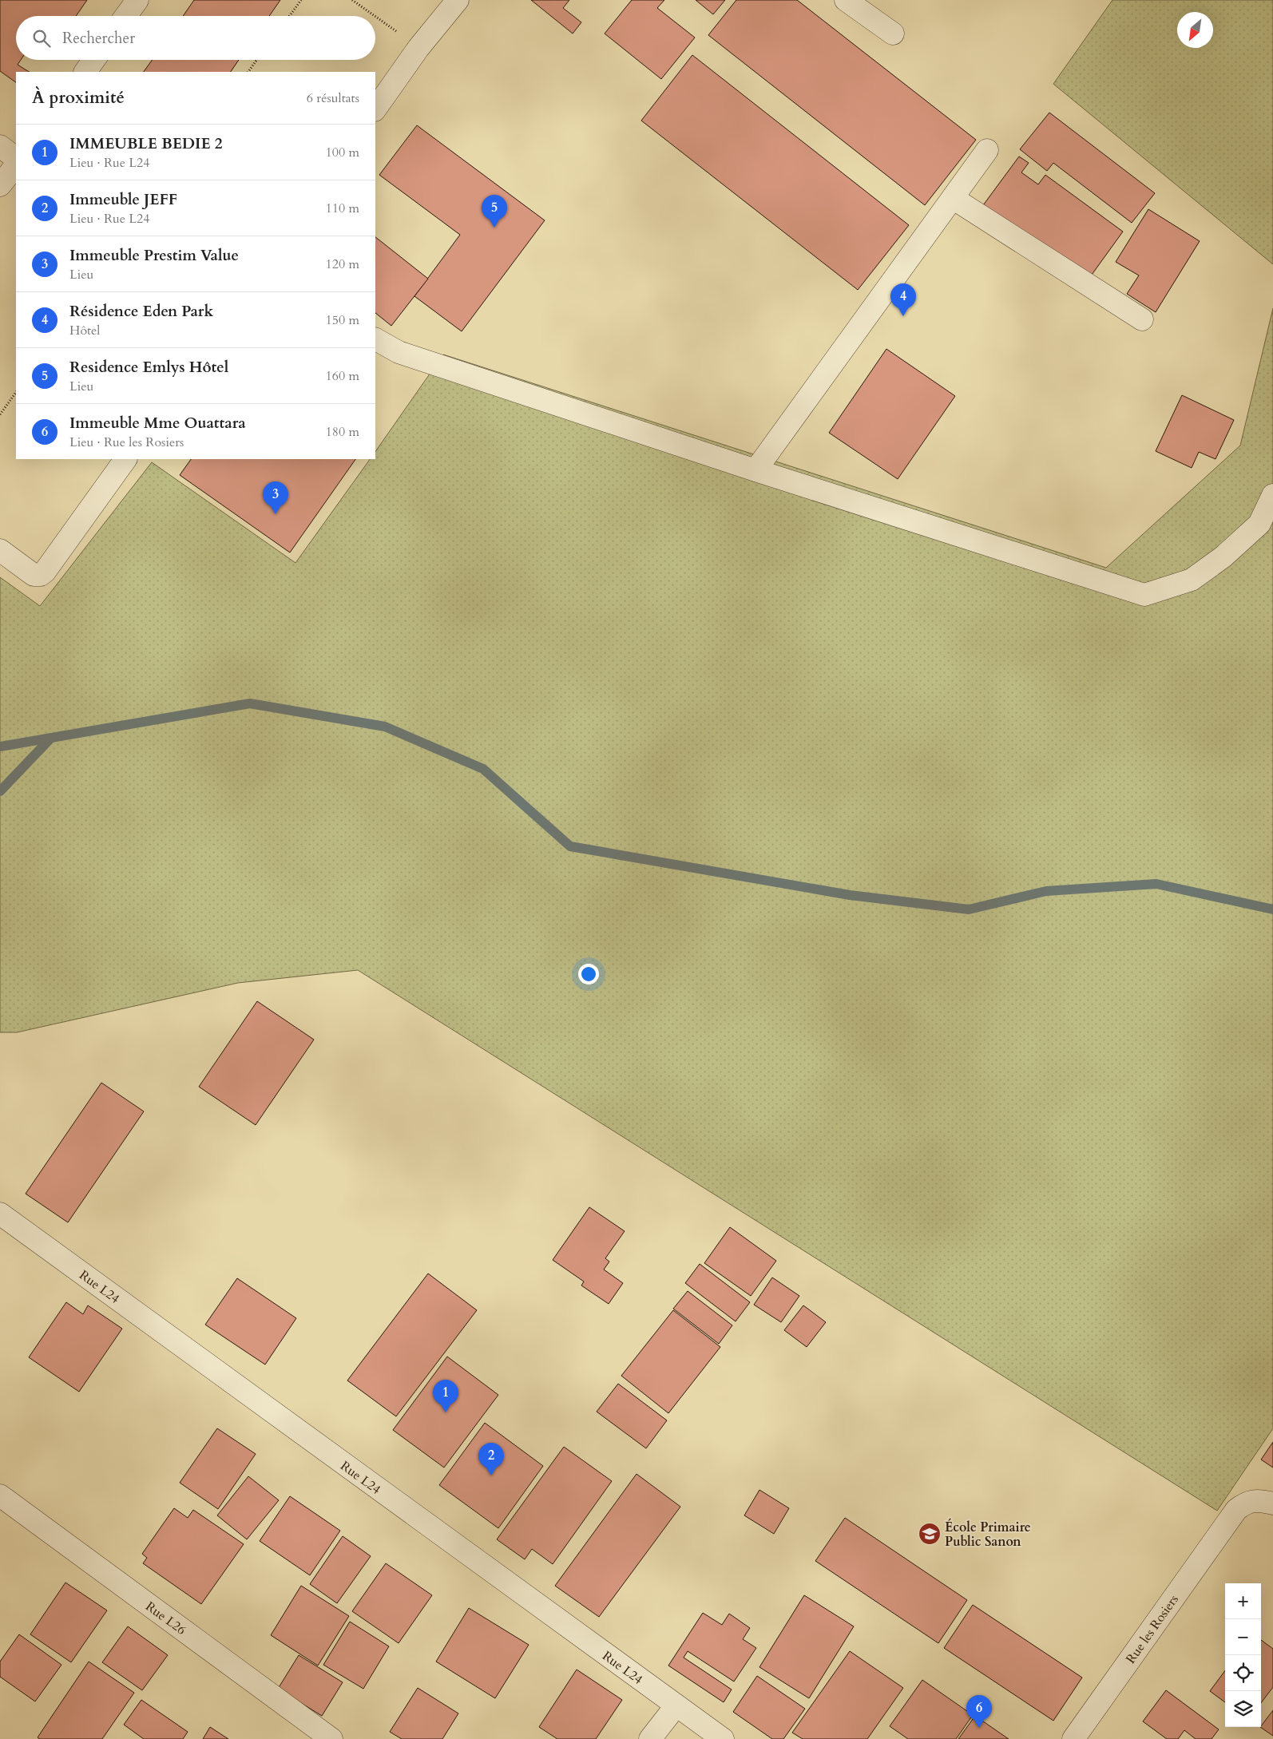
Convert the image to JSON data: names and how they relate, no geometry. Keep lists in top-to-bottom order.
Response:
{
  "streets": {
    "street": ["Rue L24", "Rue L26", "Rue les Rosiers"]
  },
  "places": {
    "school or university": ["École Primaire Public Sanon"]
  },
  "north": "bottom left",
  "page": {
    "search": "Rechercher",
    "heading": ["À proximité", "6 résultats"],
    "list": [
      {
        "mark": "1",
        "name": "IMMEUBLE BEDIE 2",
        "note": "Lieu · Rue L24",
        "value": "100 m"
      },
      {
        "mark": "2",
        "name": "Immeuble JEFF",
        "note": "Lieu · Rue L24",
        "value": "110 m"
      },
      {
        "mark": "3",
        "name": "Immeuble Prestim Value",
        "note": "Lieu",
        "value": "120 m"
      },
      {
        "mark": "4",
        "name": "Résidence Eden Park",
        "note": "Hôtel",
        "value": "150 m"
      },
      {
        "mark": "5",
        "name": "Residence Emlys Hôtel",
        "note": "Lieu",
        "value": "160 m"
      },
      {
        "mark": "6",
        "name": "Immeuble Mme Ouattara",
        "note": "Lieu · Rue les Rosiers",
        "value": "180 m"
      }
    ],
    "pins": [
      "5",
      "4",
      "3",
      "1",
      "2",
      "6"
    ],
    "map_buttons": ["+", "−"]
  }
}
